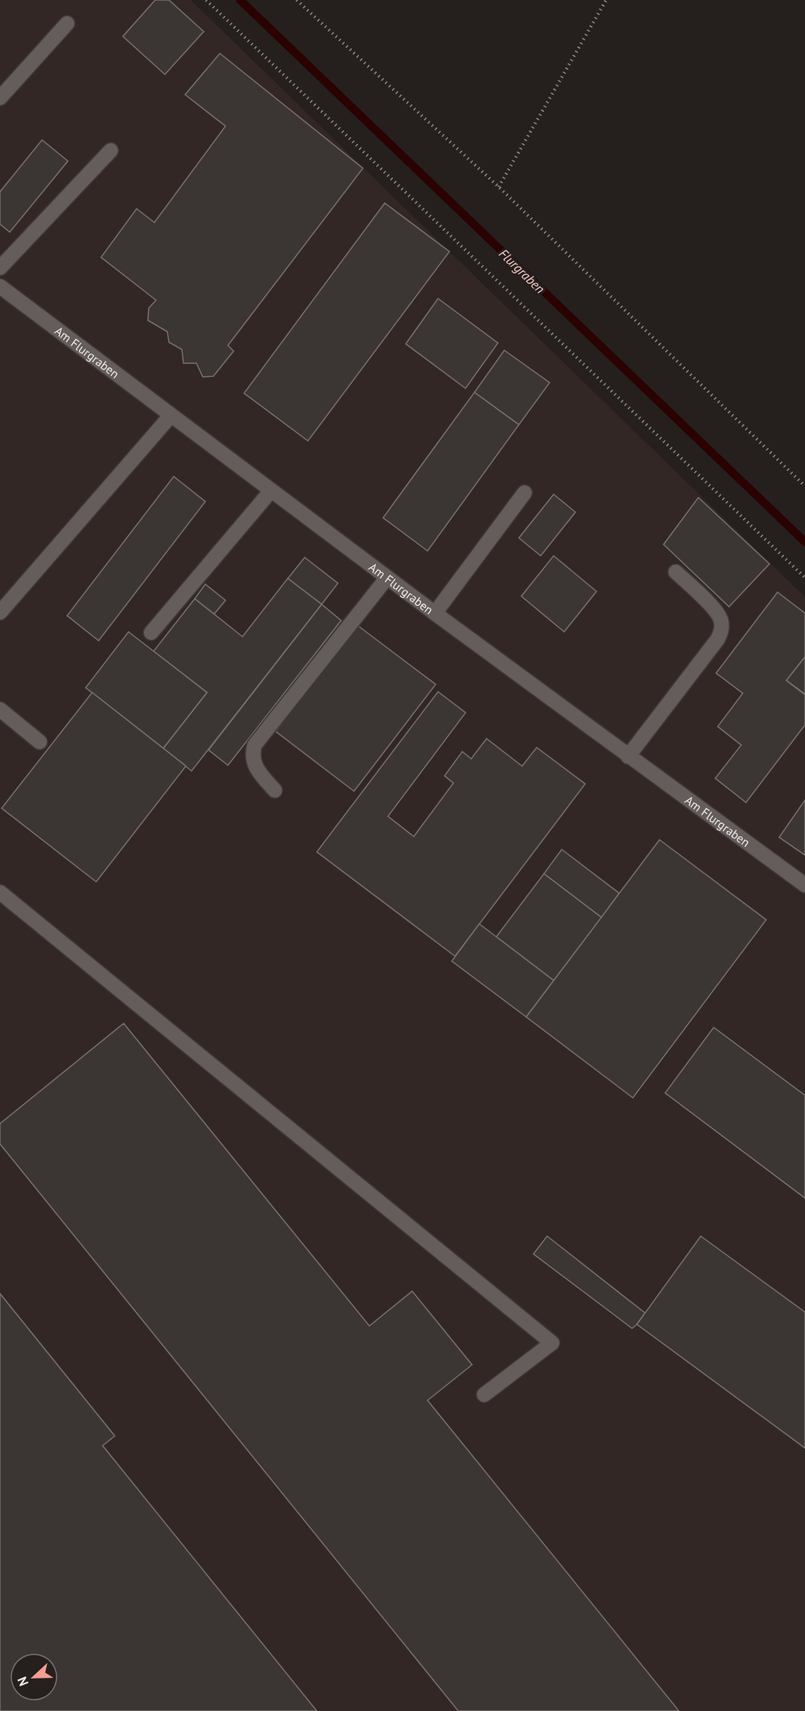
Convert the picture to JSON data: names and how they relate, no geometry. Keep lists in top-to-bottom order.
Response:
{
  "streets": {
    "street": ["Am Flurgraben"]
  },
  "water": ["Flurgraben"],
  "north": "left"
}
